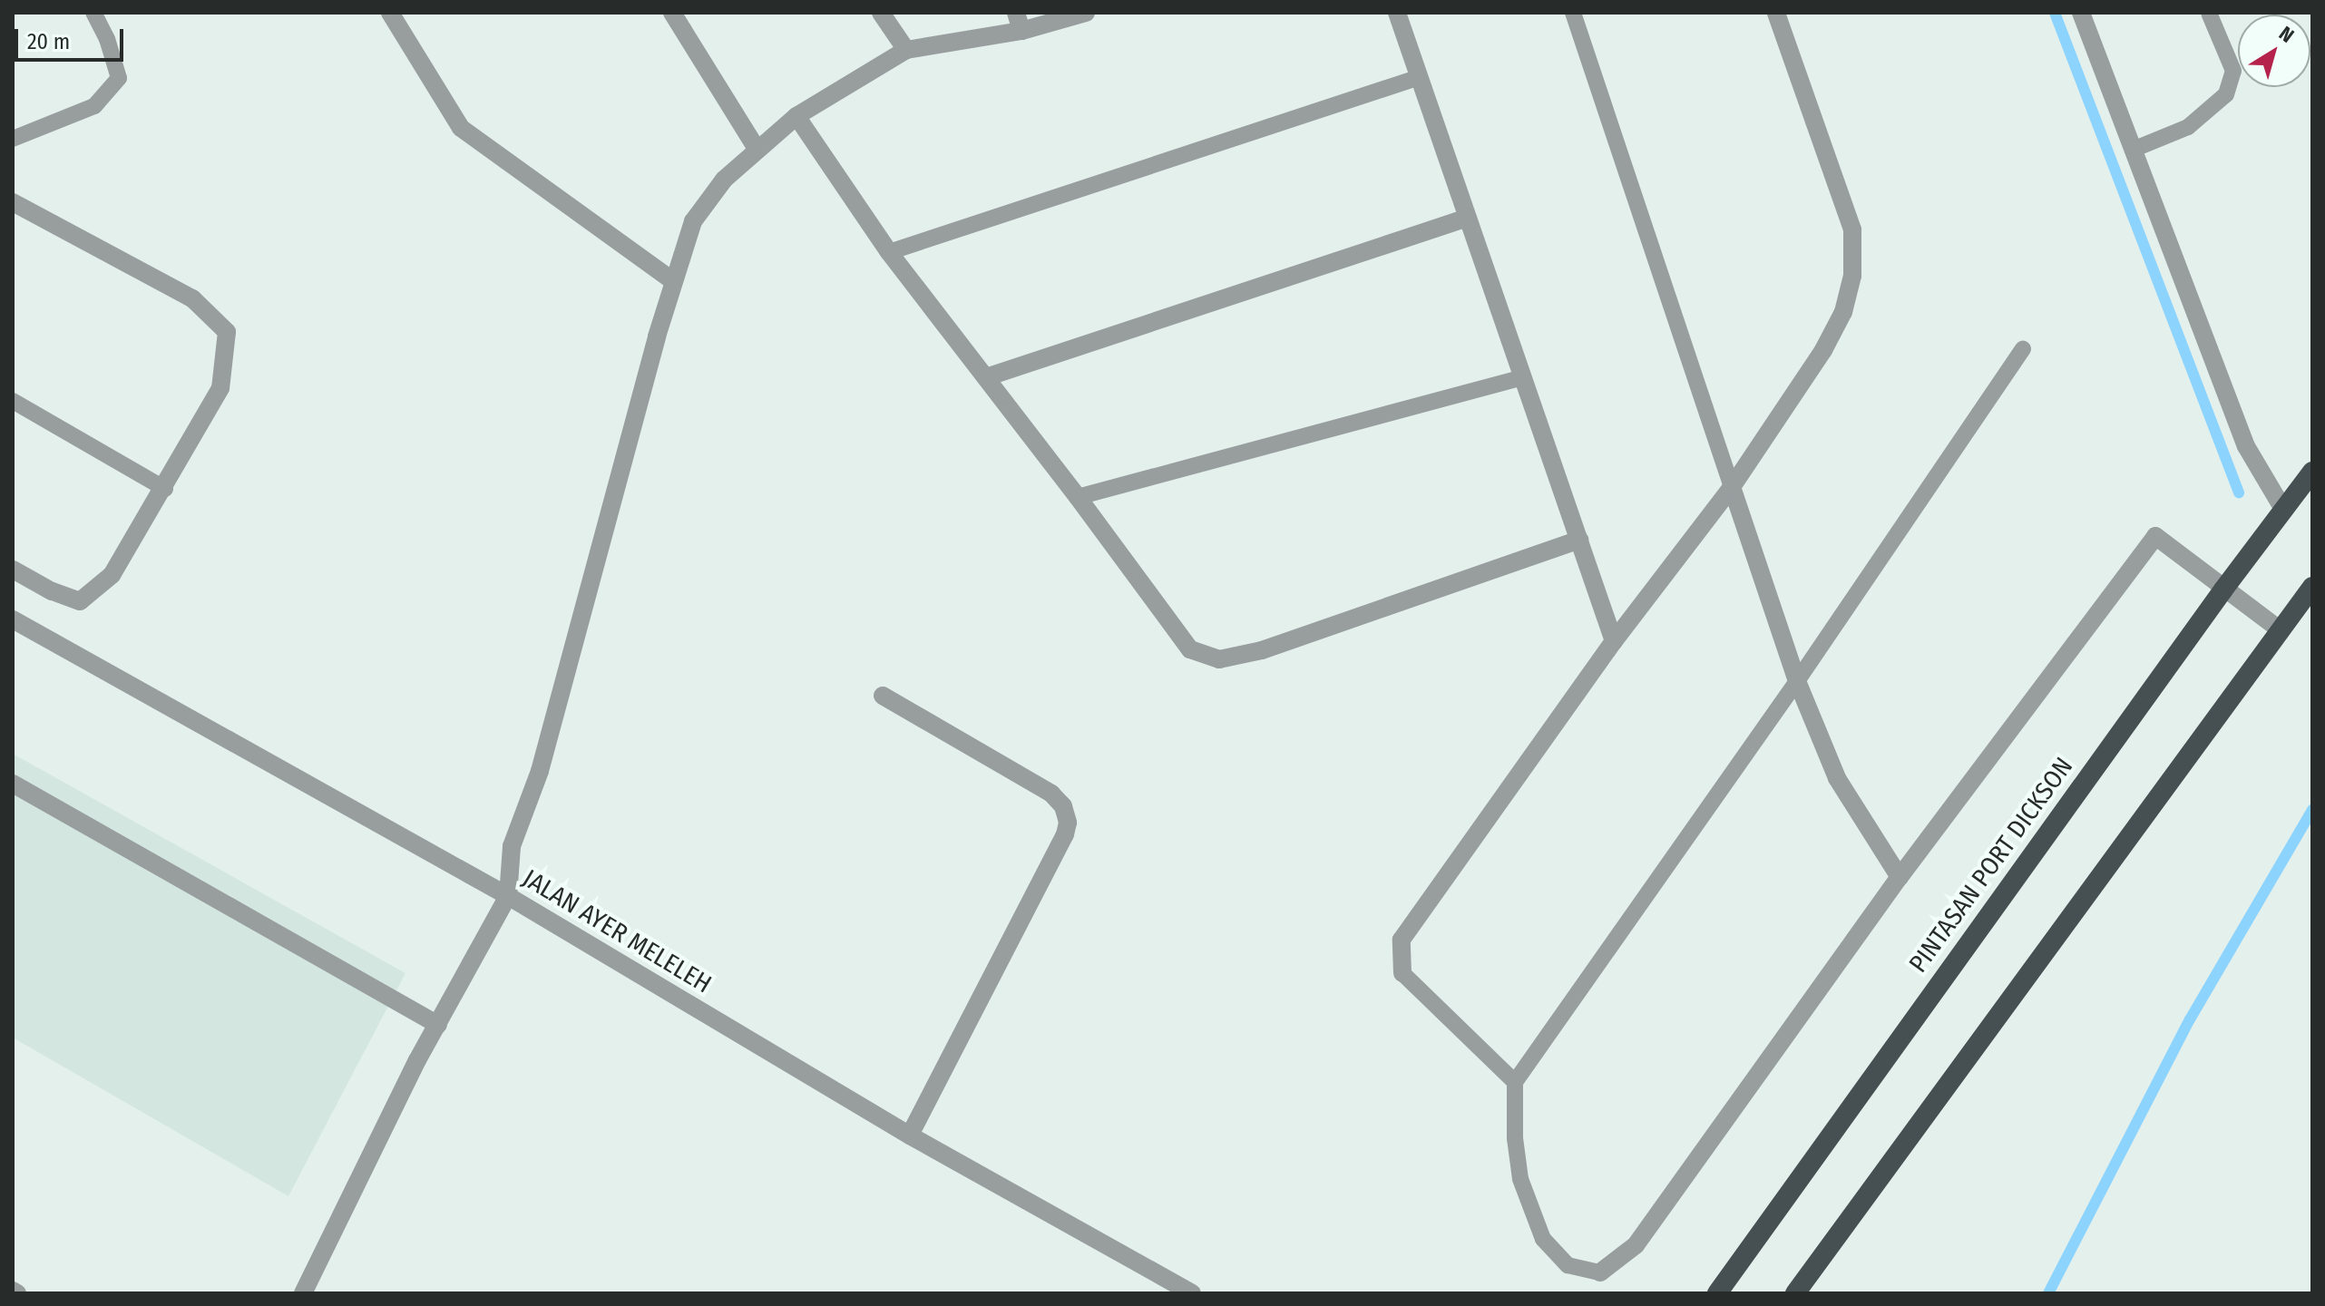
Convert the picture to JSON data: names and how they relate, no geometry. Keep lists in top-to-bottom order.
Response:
{
  "streets": {
    "highway": ["PINTASAN PORT DICKSON"],
    "street": ["JALAN AYER MELELEH"]
  },
  "scale_bar": "20 m",
  "north": "top right"
}
